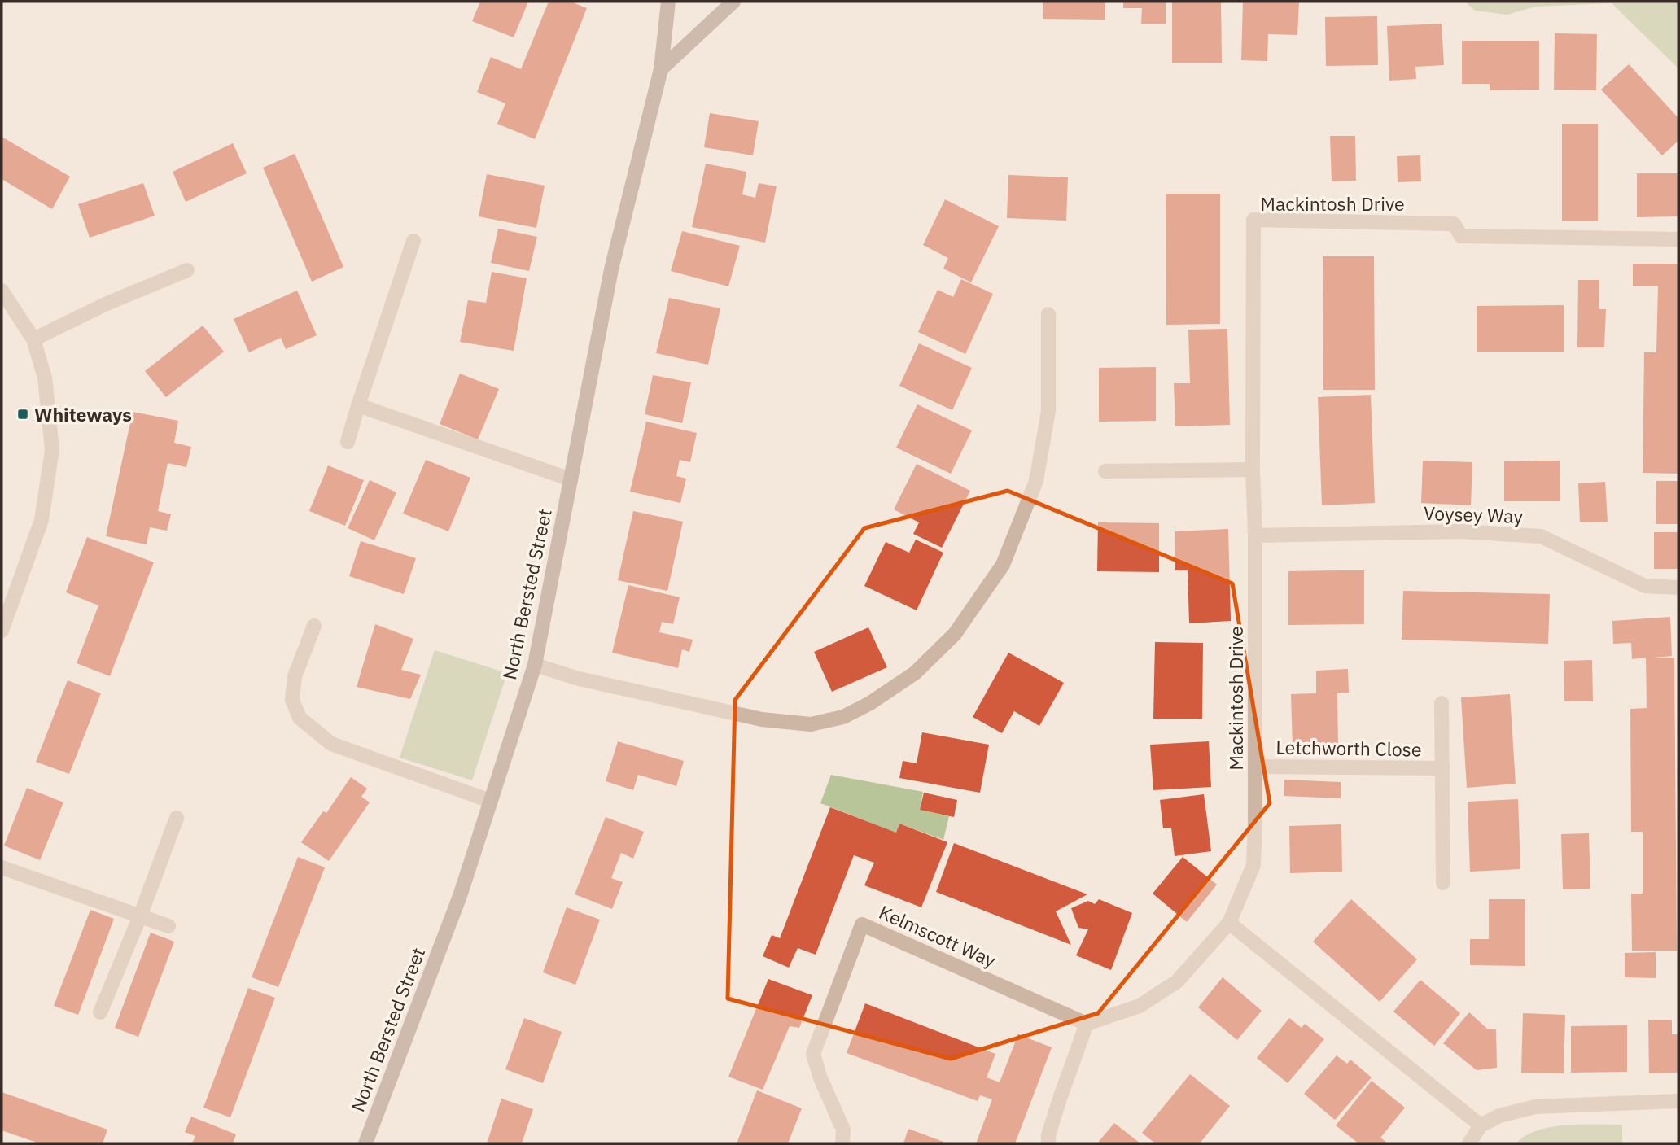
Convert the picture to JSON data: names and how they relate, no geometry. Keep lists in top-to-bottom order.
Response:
{
  "streets": {
    "street": [
      "Mackintosh Drive",
      "Voysey Way",
      "North Bersted Street",
      "Letchworth Close",
      "Kelmscott Way"
    ]
  },
  "crossings": [
    ["Mackintosh Drive", "Voysey Way"],
    ["Mackintosh Drive", "Letchworth Close"]
  ],
  "places": {
    "transit": ["Whiteways"]
  }
}
